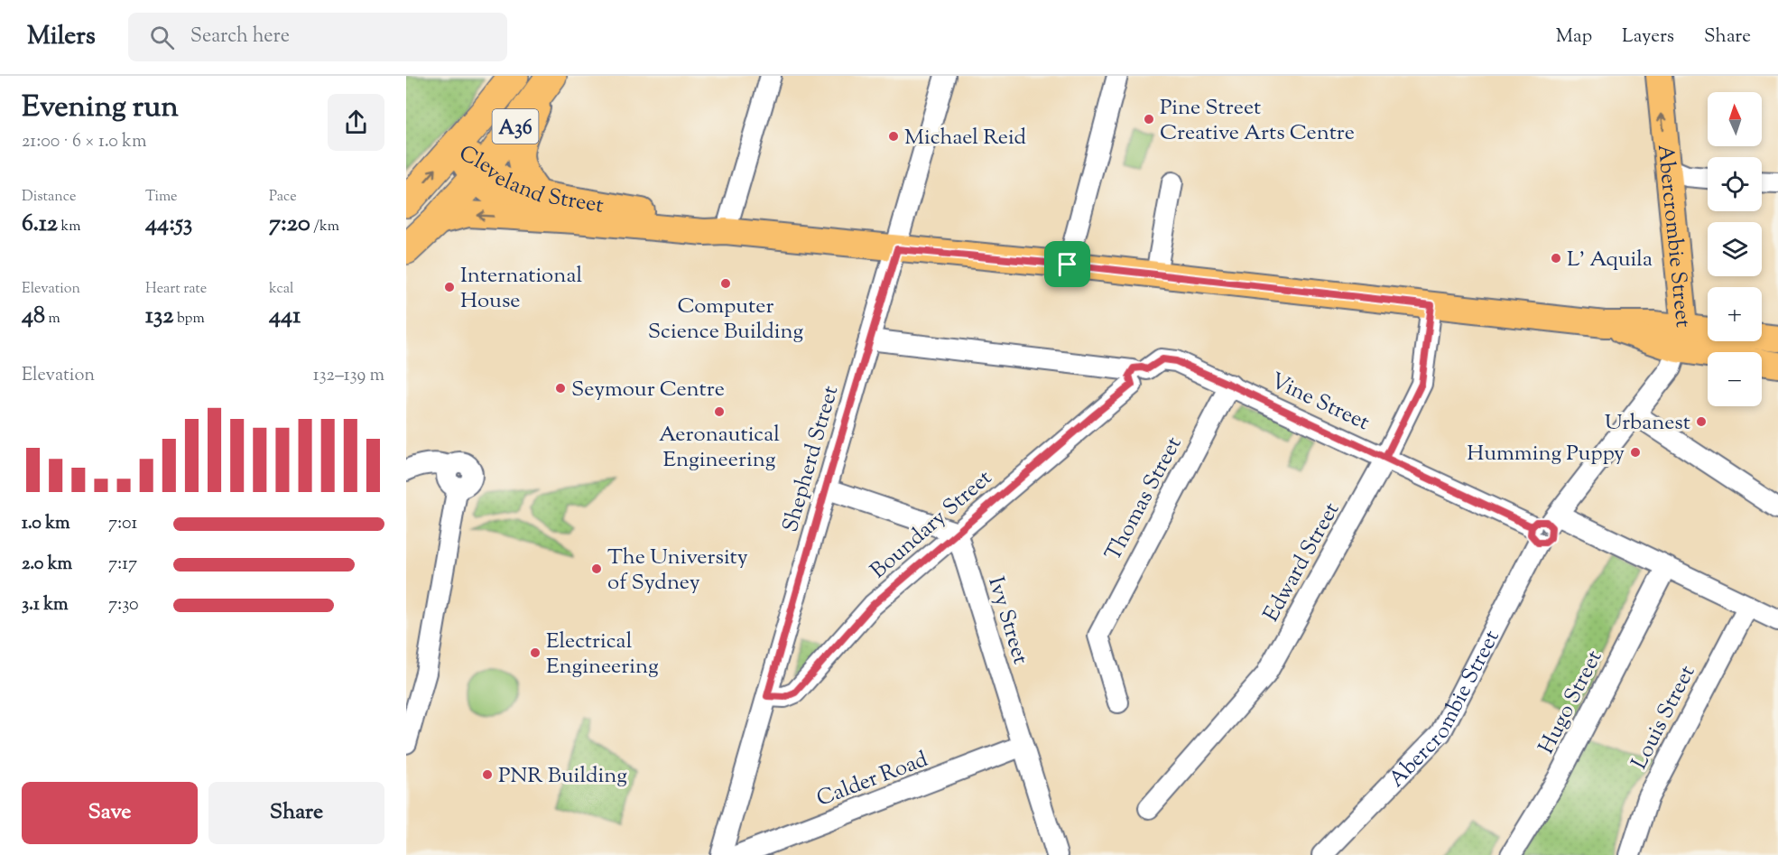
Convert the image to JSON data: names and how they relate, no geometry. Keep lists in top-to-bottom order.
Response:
{
  "streets": {
    "highway": ["A36"],
    "main road": ["Cleveland Street", "Abercrombie Street"],
    "street": [
      "Vine Street",
      "Shepherd Street",
      "Thomas Street",
      "Boundary Street",
      "Edward Street",
      "Ivy Street",
      "Hugo Street",
      "Louis Street",
      "Calder Road"
    ]
  },
  "crossings": [
    ["A36", "Cleveland Street"],
    ["Cleveland Street", "Abercrombie Street"],
    ["Cleveland Street", "Shepherd Street"],
    ["Cleveland Street", "Edward Street"],
    ["Abercrombie Street", "Vine Street"],
    ["Vine Street", "Shepherd Street"],
    ["Vine Street", "Thomas Street"],
    ["Vine Street", "Boundary Street"],
    ["Vine Street", "Edward Street"],
    ["Vine Street", "Hugo Street"],
    ["Vine Street", "Louis Street"],
    ["Shepherd Street", "Boundary Street"],
    ["Boundary Street", "Ivy Street"],
    ["Ivy Street", "Calder Road"]
  ],
  "places": [
    "Pine Street Creative Arts Centre",
    "Michael Reid",
    "L’ Aquila",
    "Computer Science Building",
    "International House",
    "Seymour Centre",
    "Aeronautical Engineering",
    "Urbanest",
    "Humming Puppy",
    "The University of Sydney",
    "Electrical Engineering",
    "PNR Building"
  ],
  "north": "top",
  "page": {
    "header": "Milers",
    "search": "Search here",
    "nav": ["Map", "Layers", "Share"],
    "heading": ["Evening run", "21:00 · 6 × 1.0 km"],
    "map_buttons": ["+", "−"],
    "stats": [
      ["Distance", "6.12 km"],
      ["Time", "44:53"],
      ["Pace", "7:20 /km"],
      ["Elevation", "48 m"],
      ["Heart rate", "132 bpm"],
      ["kcal", "441"]
    ],
    "chart": ["Elevation", "132–139 m"],
    "list": [
      {
        "name": "1.0 km",
        "note": "7:01"
      },
      {
        "name": "2.0 km",
        "note": "7:17"
      },
      {
        "name": "3.1 km",
        "note": "7:30"
      }
    ],
    "buttons": ["Save", "Share"]
  }
}
